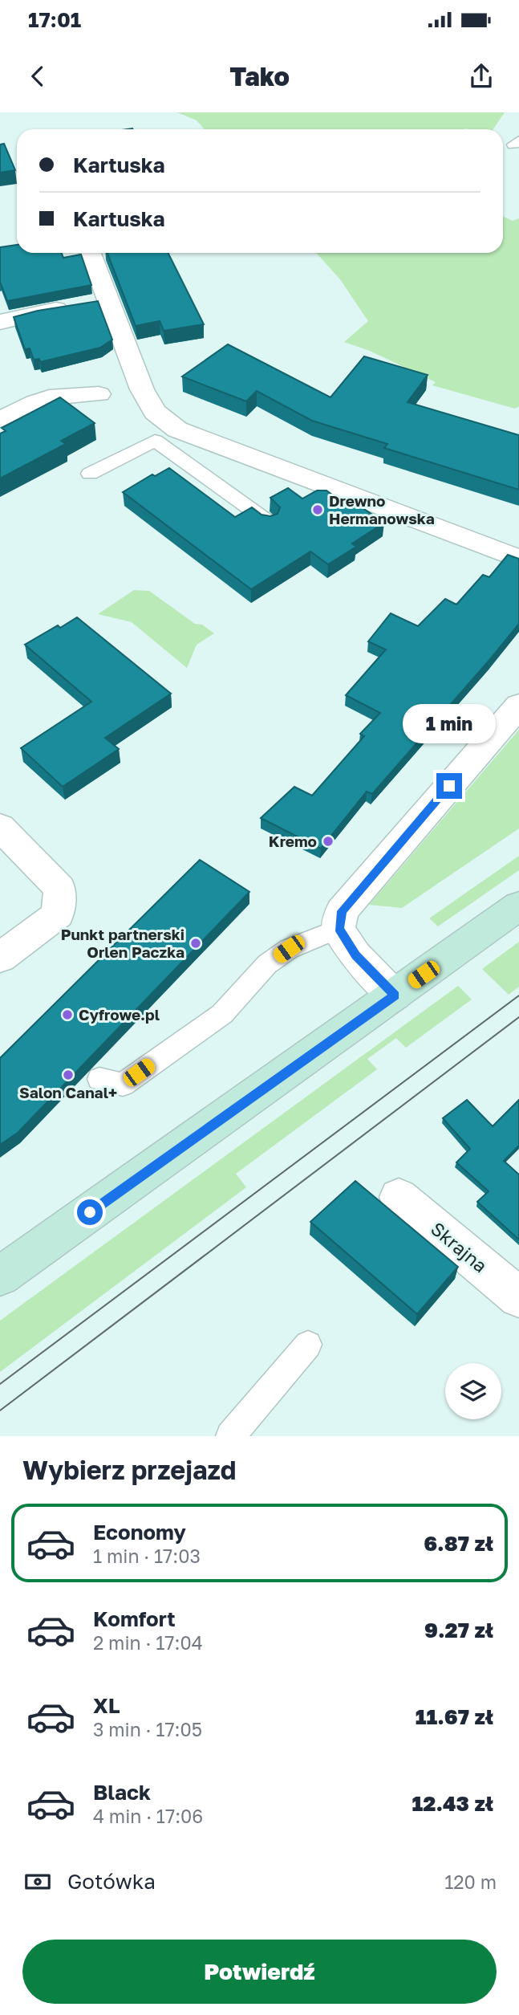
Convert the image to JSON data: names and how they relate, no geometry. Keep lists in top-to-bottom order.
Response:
{
  "streets": {
    "street": ["Skrajna"]
  },
  "places": [
    "Drewno Hermanowska",
    "Kremo",
    "Punkt partnerski Orlen Paczka",
    "Cyfrowe.pl",
    "Salon Canal+"
  ],
  "page": {
    "status": "17:01",
    "header": "Tako",
    "banner": ["Kartuska", "Kartuska"],
    "bubble": "1 min",
    "heading": "Wybierz przejazd",
    "list": [
      {
        "name": "Economy",
        "note": "1 min · 17:03",
        "value": "6.87 zł"
      },
      {
        "name": "Komfort",
        "note": "2 min · 17:04",
        "value": "9.27 zł"
      },
      {
        "name": "XL",
        "note": "3 min · 17:05",
        "value": "11.67 zł"
      },
      {
        "name": "Black",
        "note": "4 min · 17:06",
        "value": "12.43 zł"
      }
    ],
    "pay": ["Gotówka", "120 m"],
    "buttons": "Potwierdź"
  }
}
